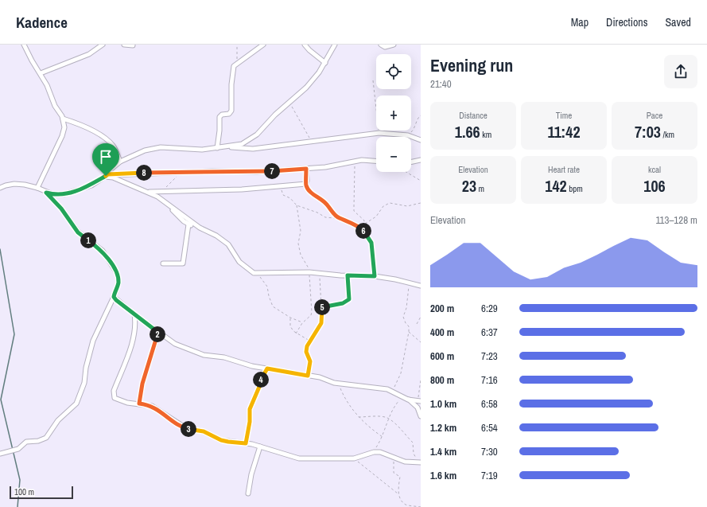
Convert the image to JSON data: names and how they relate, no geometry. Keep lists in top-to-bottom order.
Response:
{
  "scale_bar": "100 m",
  "page": {
    "header": "Kadence",
    "nav": ["Map", "Directions", "Saved"],
    "heading": ["Evening run", "21:40"],
    "map_buttons": ["+", "−"],
    "stats": [
      ["Distance", "1.66 km"],
      ["Time", "11:42"],
      ["Pace", "7:03 /km"],
      ["Elevation", "23 m"],
      ["Heart rate", "142 bpm"],
      ["kcal", "106"]
    ],
    "pins": [
      "7",
      "8",
      "6",
      "1",
      "5",
      "2",
      "4",
      "3"
    ],
    "chart": ["Elevation", "113–128 m"],
    "list": [
      {
        "name": "200 m",
        "note": "6:29"
      },
      {
        "name": "400 m",
        "note": "6:37"
      },
      {
        "name": "600 m",
        "note": "7:23"
      },
      {
        "name": "800 m",
        "note": "7:16"
      },
      {
        "name": "1.0 km",
        "note": "6:58"
      },
      {
        "name": "1.2 km",
        "note": "6:54"
      },
      {
        "name": "1.4 km",
        "note": "7:30"
      },
      {
        "name": "1.6 km",
        "note": "7:19"
      }
    ],
    "scale": "100 m"
  }
}
